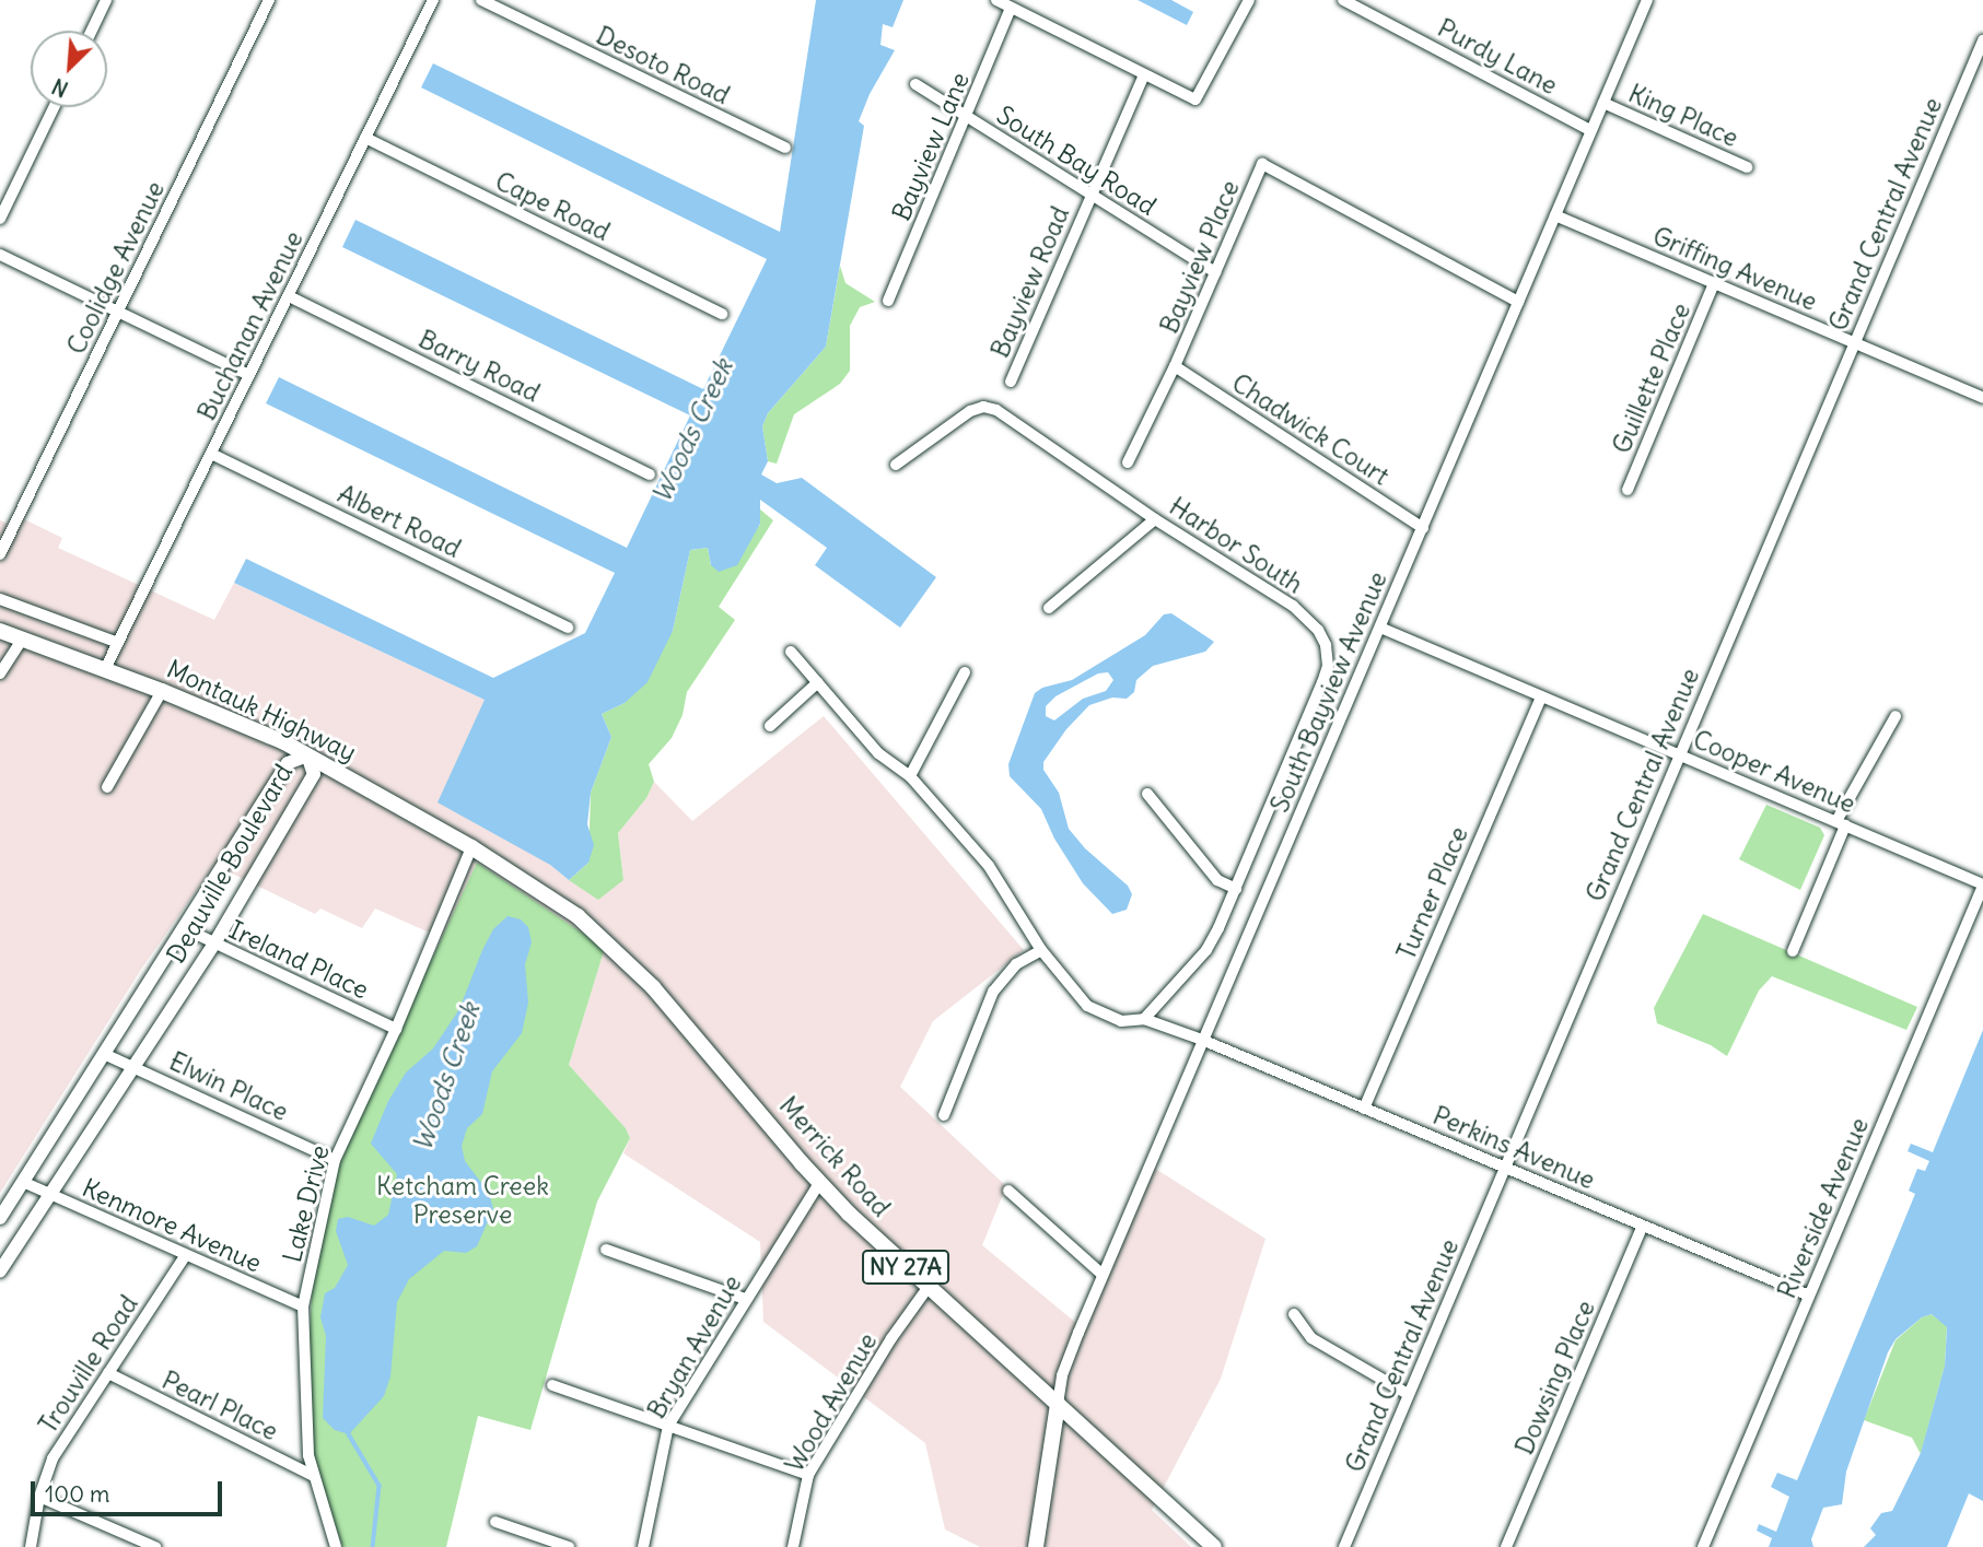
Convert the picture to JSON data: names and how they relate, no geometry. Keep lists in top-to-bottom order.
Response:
{
  "streets": {
    "main road": ["Montauk Highway", "Merrick Road", "NY 27A"],
    "street": [
      "Purdy Lane",
      "Desoto Road",
      "King Place",
      "Bayview Lane",
      "South Bay Road",
      "Cape Road",
      "Grand Central Avenue",
      "Bayview Place",
      "Coolidge Avenue",
      "Griffing Avenue",
      "Bayview Road",
      "Buchanan Avenue",
      "Barry Road",
      "Guillette Place",
      "Chadwick Court",
      "Albert Road",
      "Harbor South",
      "South Bayview Avenue",
      "Cooper Avenue",
      "Deauville Boulevard",
      "Turner Place",
      "Ireland Place",
      "Elwin Place",
      "Perkins Avenue",
      "Lake Drive",
      "Riverside Avenue",
      "Kenmore Avenue",
      "Bryan Avenue",
      "Trouville Road",
      "Dowsing Place",
      "Wood Avenue",
      "Pearl Place"
    ]
  },
  "crossings": [
    ["Purdy Lane", "South Bayview Avenue"],
    ["King Place", "South Bayview Avenue"],
    ["Bayview Lane", "South Bay Road"],
    ["South Bay Road", "Bayview Place"],
    ["South Bay Road", "Bayview Road"],
    ["Cape Road", "Buchanan Avenue"],
    ["Grand Central Avenue", "Griffing Avenue"],
    ["Grand Central Avenue", "Cooper Avenue"],
    ["Grand Central Avenue", "Perkins Avenue"],
    ["Bayview Place", "Chadwick Court"],
    ["Bayview Place", "South Bayview Avenue"],
    ["Griffing Avenue", "Guillette Place"],
    ["Griffing Avenue", "South Bayview Avenue"],
    ["Buchanan Avenue", "Barry Road"],
    ["Buchanan Avenue", "Albert Road"],
    ["Buchanan Avenue", "Montauk Highway"],
    ["Chadwick Court", "South Bayview Avenue"],
    ["Harbor South", "Perkins Avenue"],
    ["South Bayview Avenue", "Cooper Avenue"],
    ["South Bayview Avenue", "Perkins Avenue"],
    ["South Bayview Avenue", "Merrick Road"],
    ["Montauk Highway", "Deauville Boulevard"],
    ["Montauk Highway", "Merrick Road"],
    ["Montauk Highway", "Lake Drive"],
    ["Cooper Avenue", "Turner Place"],
    ["Cooper Avenue", "Riverside Avenue"],
    ["Deauville Boulevard", "Ireland Place"],
    ["Deauville Boulevard", "Elwin Place"],
    ["Deauville Boulevard", "Kenmore Avenue"],
    ["Turner Place", "Perkins Avenue"],
    ["Ireland Place", "Lake Drive"],
    ["Elwin Place", "Lake Drive"],
    ["Perkins Avenue", "Riverside Avenue"],
    ["Perkins Avenue", "Dowsing Place"],
    ["Merrick Road", "Bryan Avenue"],
    ["Merrick Road", "Wood Avenue"],
    ["Lake Drive", "Kenmore Avenue"],
    ["Lake Drive", "Pearl Place"],
    ["Kenmore Avenue", "Trouville Road"],
    ["Trouville Road", "Pearl Place"]
  ],
  "water": ["Woods Creek"],
  "parks": ["Ketcham Creek Preserve"],
  "scale_bar": "100 m",
  "north": "bottom left"
}
